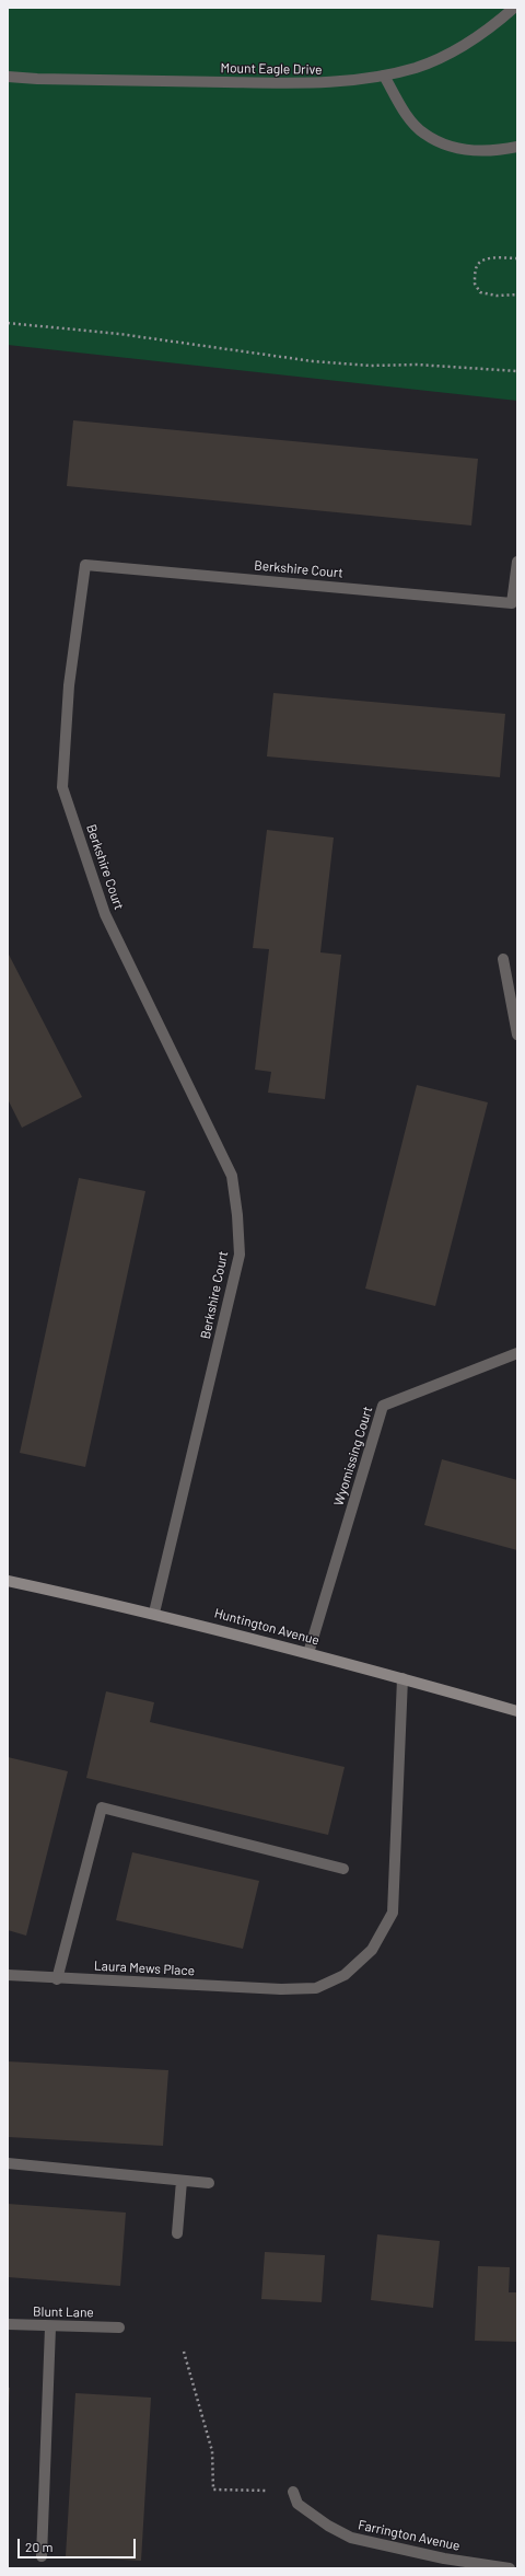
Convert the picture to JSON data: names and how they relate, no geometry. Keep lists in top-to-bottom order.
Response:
{
  "streets": {
    "main road": ["Huntington Avenue"],
    "street": [
      "Mount Eagle Drive",
      "Berkshire Court",
      "Wyomissing Court",
      "Laura Mews Place",
      "Blunt Lane",
      "Farrington Avenue"
    ]
  },
  "crossings": [
    ["Berkshire Court", "Huntington Avenue"],
    ["Wyomissing Court", "Huntington Avenue"],
    ["Huntington Avenue", "Laura Mews Place"]
  ],
  "scale_bar": "20 m"
}
